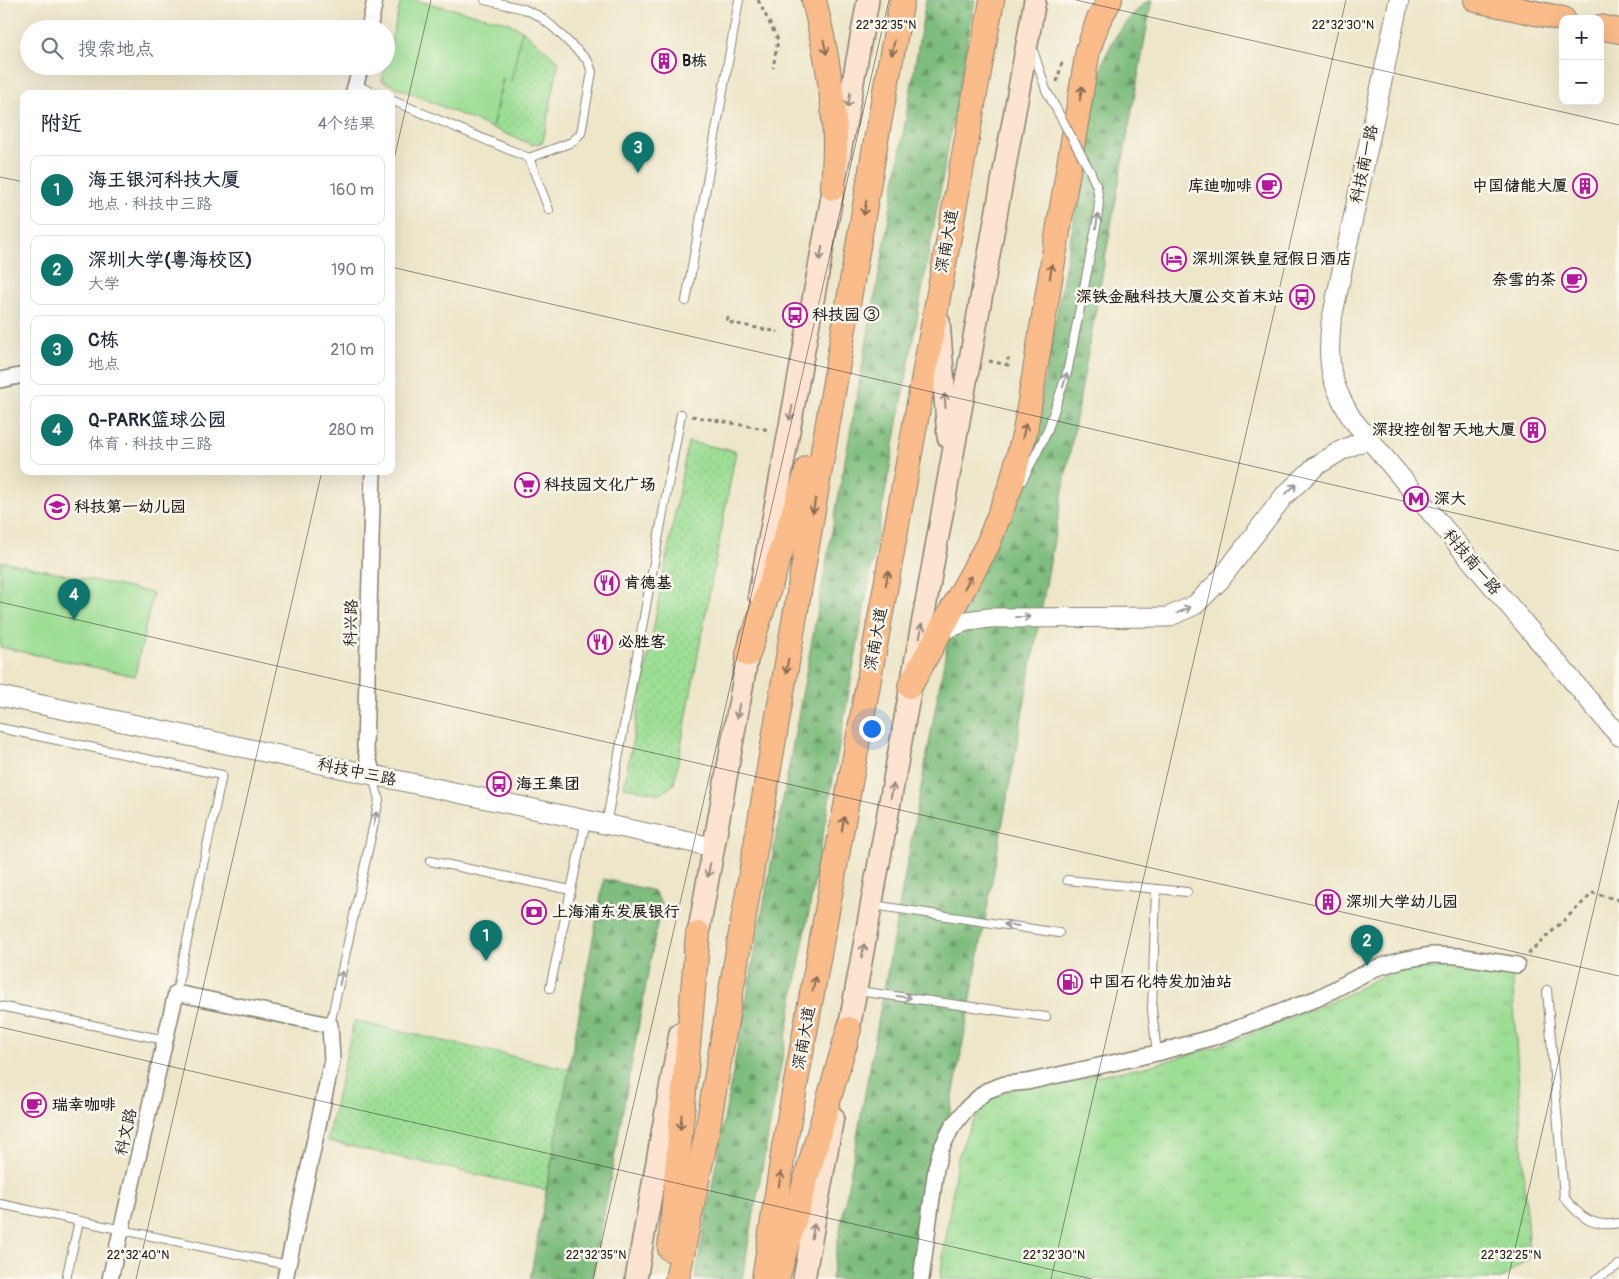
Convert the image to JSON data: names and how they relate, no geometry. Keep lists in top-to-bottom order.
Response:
{
  "streets": {
    "main road": ["深南大道"],
    "street": [
      "科技南一路",
      "科兴路",
      "科技中三路",
      "科文路"
    ]
  },
  "crossings": [
    ["科兴路", "科技中三路"]
  ],
  "places": {
    "building": [
      "B栋",
      "中国储能大厦",
      "深投控创智天地大厦",
      "深圳大学幼儿园"
    ],
    "cafe": ["库迪咖啡", "奈雪的茶", "瑞幸咖啡"],
    "hotel": ["深圳深铁皇冠假日酒店"],
    "bus stop": ["深铁金融科技大厦公交首末站", "科技园 ③", "海王集团"],
    "supermarket": ["科技园文化广场"],
    "metro station": ["深大"],
    "school or university": ["科技第一幼儿园"],
    "restaurant": ["肯德基", "必胜客"],
    "bank": ["上海浦东发展银行"],
    "fuel station": ["中国石化特发加油站"]
  },
  "page": {
    "map_buttons": ["+", "−"],
    "search": "搜索地点",
    "heading": ["附近", "4个结果"],
    "pins": [
      "3",
      "4",
      "1",
      "2"
    ],
    "list": [
      {
        "mark": "1",
        "name": "海王银河科技大厦",
        "note": "地点 · 科技中三路",
        "value": "160 m"
      },
      {
        "mark": "2",
        "name": "深圳大学(粤海校区)",
        "note": "大学",
        "value": "190 m"
      },
      {
        "mark": "3",
        "name": "C栋",
        "note": "地点",
        "value": "210 m"
      },
      {
        "mark": "4",
        "name": "Q-PARK篮球公园",
        "note": "体育 · 科技中三路",
        "value": "280 m"
      }
    ]
  },
  "coordinates": [
    "22°32'35\"N",
    "22°32'30\"N",
    "22°32'40\"N",
    "22°32'25\"N"
  ]
}
